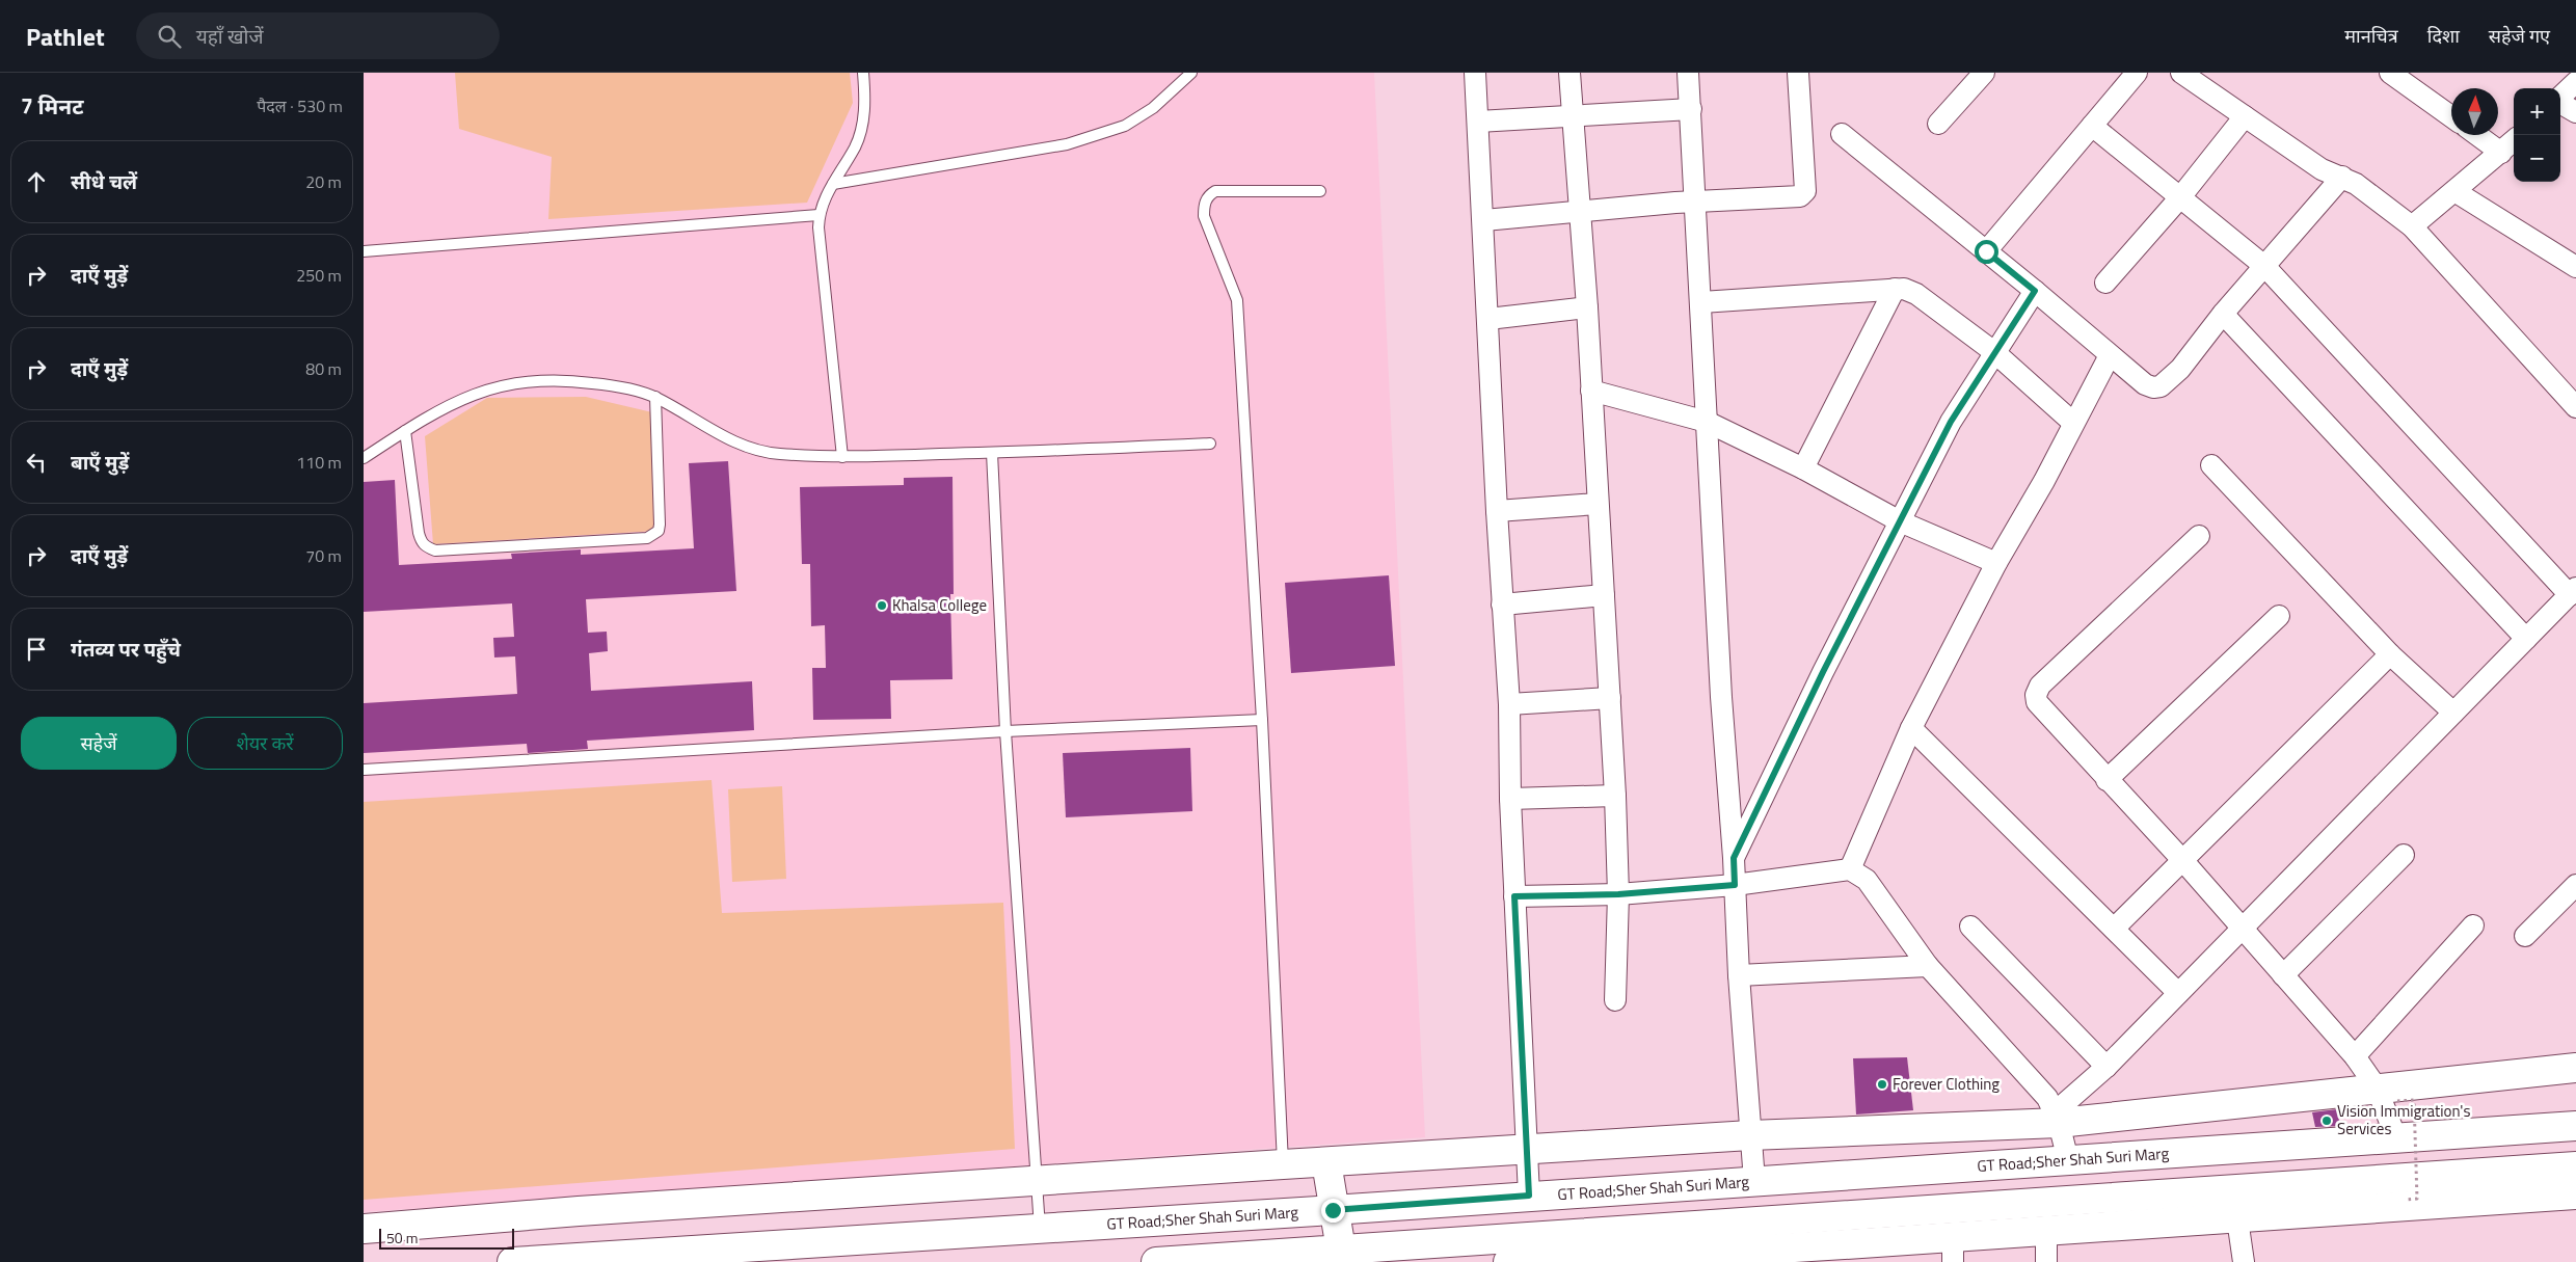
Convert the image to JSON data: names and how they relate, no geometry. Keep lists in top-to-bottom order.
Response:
{
  "streets": {
    "main road": ["GT Road;Sher Shah Suri Marg"]
  },
  "places": ["Khalsa College", "Forever Clothing", "Vision Immigration's Services"],
  "scale_bar": "50 m",
  "north": "top",
  "page": {
    "header": "Pathlet",
    "search": "यहाँ खोजें",
    "nav": ["मानचित्र", "दिशा", "सहेजे गए"],
    "heading": ["7 मिनट", "पैदल · 530 m"],
    "map_buttons": ["+", "−"],
    "list": [
      ["सीधे चलें", "20 m"],
      ["दाएँ मुड़ें", "250 m"],
      ["दाएँ मुड़ें", "80 m"],
      ["बाएँ मुड़ें", "110 m"],
      ["दाएँ मुड़ें", "70 m"],
      "गंतव्य पर पहुँचे"
    ],
    "buttons": ["सहेजें", "शेयर करें"],
    "scale": "50 m"
  }
}
